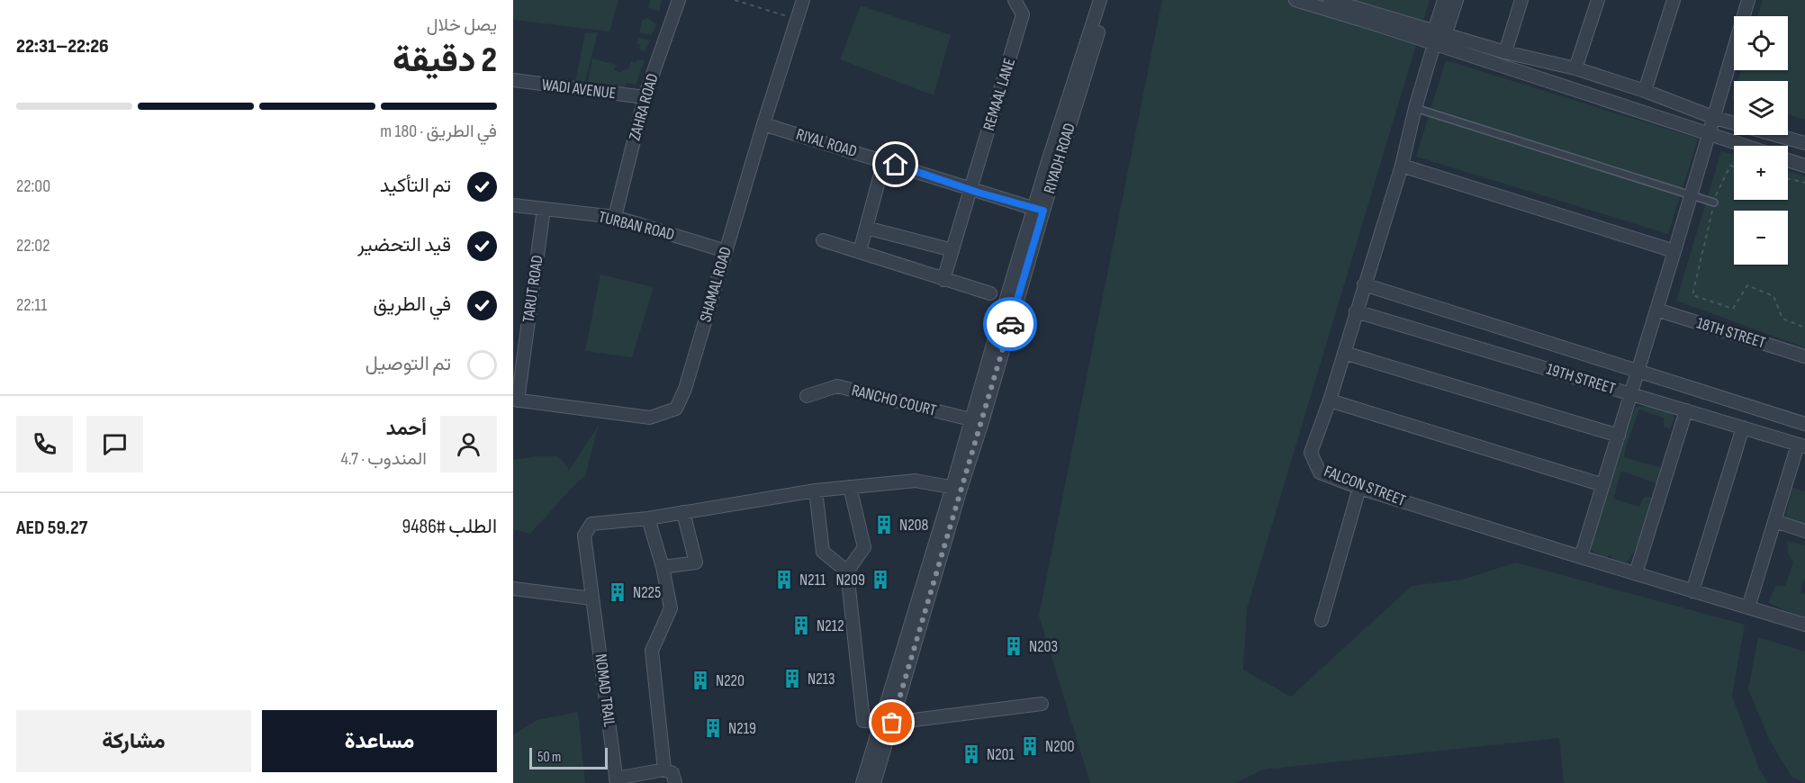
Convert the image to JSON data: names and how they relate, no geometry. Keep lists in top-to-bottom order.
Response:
{
  "streets": {
    "street": [
      "WADI AVENUE",
      "REMAAL LANE",
      "ZAHRA ROAD",
      "RIYAL ROAD",
      "RIYADH ROAD",
      "TURBAN ROAD",
      "SHAMAL ROAD",
      "TARUT ROAD",
      "18TH STREET",
      "19TH STREET",
      "RANCHO COURT",
      "FALCON STREET",
      "NOMAD TRAIL"
    ]
  },
  "crossings": [
    ["WADI AVENUE", "ZAHRA ROAD"],
    ["REMAAL LANE", "RIYAL ROAD"],
    ["ZAHRA ROAD", "TURBAN ROAD"],
    ["RIYAL ROAD", "RIYADH ROAD"],
    ["RIYAL ROAD", "SHAMAL ROAD"],
    ["RIYADH ROAD", "RANCHO COURT"],
    ["TURBAN ROAD", "SHAMAL ROAD"],
    ["TURBAN ROAD", "TARUT ROAD"],
    ["SHAMAL ROAD", "TARUT ROAD"],
    ["19TH STREET", "FALCON STREET"]
  ],
  "places": {
    "building": [
      "N208",
      "N211",
      "N209",
      "N225",
      "N212",
      "N203",
      "N213",
      "N220",
      "N219",
      "N200",
      "N201"
    ]
  },
  "scale_bar": "50 m",
  "page": {
    "heading": ["2 دقيقة", "يصل خلال", "22:26–22:31"],
    "panel": [
      "أحمد",
      "المندوب · 4.7",
      "الطلب #9486",
      "AED 59.27"
    ],
    "map_buttons": ["+", "−"],
    "bar": "في الطريق · 180 m",
    "list": [
      ["تم التأكيد", "22:00"],
      ["قيد التحضير", "22:02"],
      ["في الطريق", "22:11"],
      "تم التوصيل"
    ],
    "buttons": ["مساعدة", "مشاركة"],
    "scale": "50 m"
  }
}
